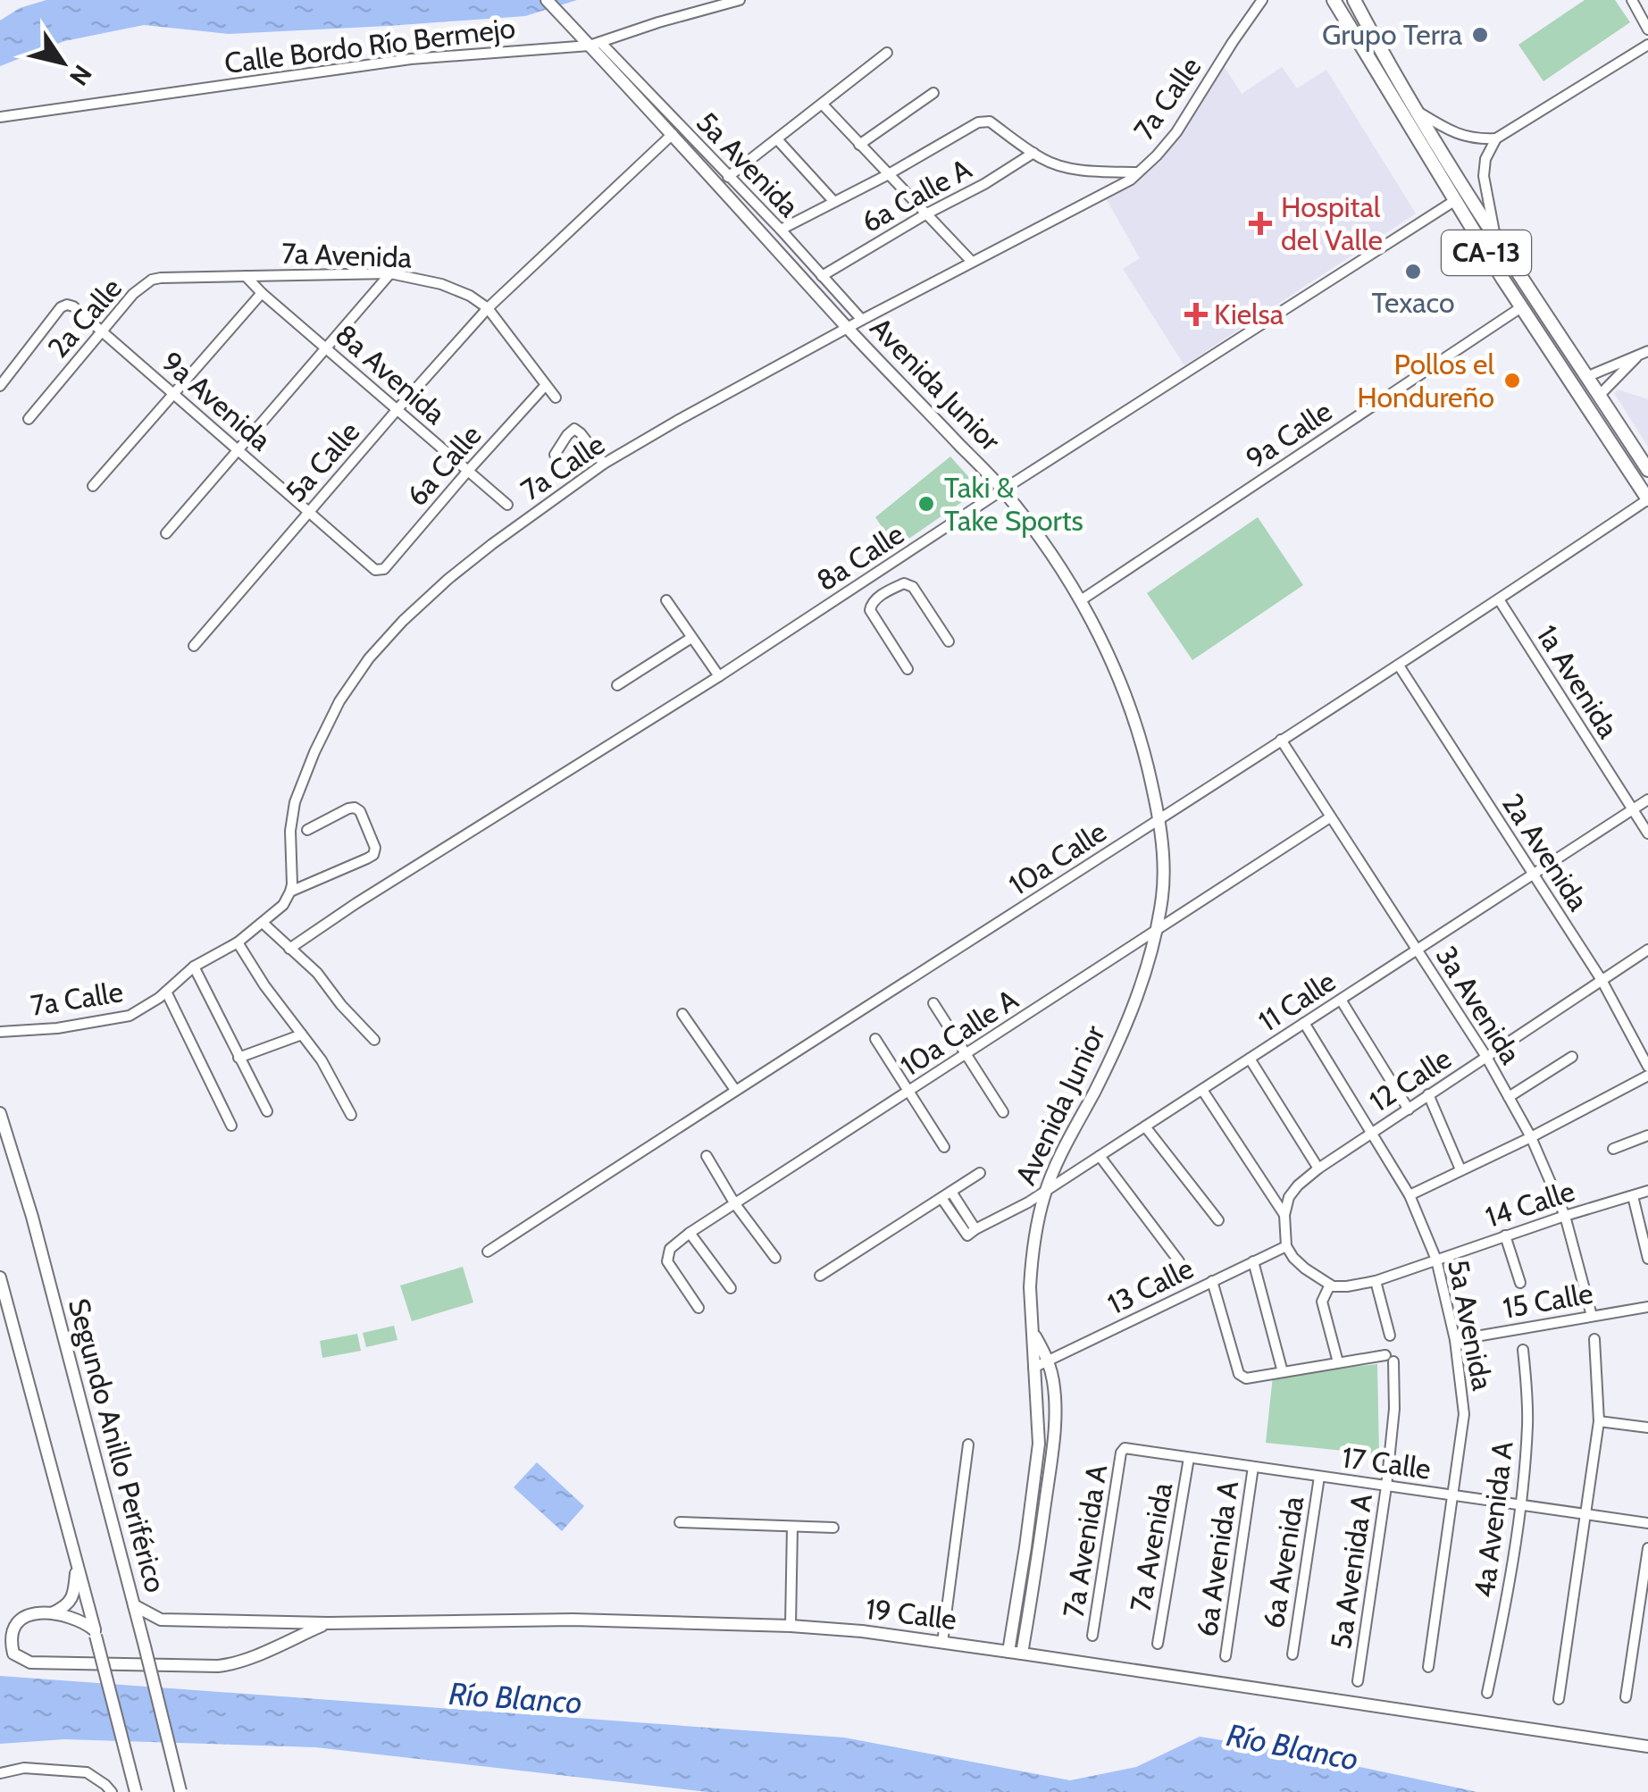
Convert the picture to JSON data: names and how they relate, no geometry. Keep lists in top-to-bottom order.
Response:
{
  "streets": {
    "highway": ["CA-13"],
    "main road": ["Avenida Junior", "Segundo Anillo Periférico", "19 Calle"],
    "street": [
      "Calle Bordo Río Bermejo",
      "7a Calle",
      "5a Avenida",
      "6a Calle A",
      "7a Avenida",
      "2a Calle",
      "8a Avenida",
      "9a Avenida",
      "9a Calle",
      "5a Calle",
      "6a Calle",
      "8a Calle",
      "1a Avenida",
      "2a Avenida",
      "10a Calle",
      "11 Calle",
      "3a Avenida",
      "10a Calle A",
      "12 Calle",
      "14 Calle",
      "13 Calle",
      "15 Calle",
      "17 Calle",
      "4a Avenida A",
      "7a Avenida A",
      "6a Avenida A",
      "6a Avenida",
      "5a Avenida A"
    ]
  },
  "crossings": [
    ["Calle Bordo Río Bermejo", "5a Avenida"],
    ["Calle Bordo Río Bermejo", "Avenida Junior"],
    ["7a Calle", "5a Avenida"],
    ["7a Calle", "Avenida Junior"],
    ["5a Avenida", "6a Calle A"],
    ["5a Avenida", "Avenida Junior"],
    ["5a Avenida", "11 Calle"],
    ["5a Avenida", "12 Calle"],
    ["5a Avenida", "14 Calle"],
    ["5a Avenida", "13 Calle"],
    ["5a Avenida", "15 Calle"],
    ["5a Avenida", "17 Calle"],
    ["CA-13", "9a Calle"],
    ["CA-13", "8a Calle"],
    ["CA-13", "10a Calle"],
    ["7a Avenida", "2a Calle"],
    ["7a Avenida", "8a Avenida"],
    ["7a Avenida", "5a Calle"],
    ["7a Avenida", "6a Calle"],
    ["7a Avenida", "17 Calle"],
    ["2a Calle", "8a Avenida"],
    ["2a Calle", "9a Avenida"],
    ["8a Avenida", "5a Calle"],
    ["8a Avenida", "6a Calle"],
    ["Avenida Junior", "9a Calle"],
    ["Avenida Junior", "5a Calle"],
    ["Avenida Junior", "8a Calle"],
    ["Avenida Junior", "10a Calle"],
    ["Avenida Junior", "11 Calle"],
    ["Avenida Junior", "10a Calle A"],
    ["Avenida Junior", "13 Calle"],
    ["Avenida Junior", "19 Calle"],
    ["9a Avenida", "5a Calle"],
    ["9a Avenida", "6a Calle"],
    ["1a Avenida", "10a Calle"],
    ["1a Avenida", "11 Calle"],
    ["2a Avenida", "10a Calle"],
    ["2a Avenida", "11 Calle"],
    ["2a Avenida", "12 Calle"],
    ["10a Calle", "3a Avenida"],
    ["11 Calle", "3a Avenida"],
    ["3a Avenida", "10a Calle A"],
    ["3a Avenida", "12 Calle"],
    ["3a Avenida", "14 Calle"],
    ["3a Avenida", "15 Calle"],
    ["12 Calle", "14 Calle"],
    ["12 Calle", "13 Calle"],
    ["14 Calle", "13 Calle"],
    ["Segundo Anillo Periférico", "19 Calle"],
    ["17 Calle", "4a Avenida A"],
    ["17 Calle", "7a Avenida A"],
    ["17 Calle", "6a Avenida A"],
    ["17 Calle", "6a Avenida"],
    ["17 Calle", "5a Avenida A"]
  ],
  "water": ["Río Blanco"],
  "places": {
    "other": [
      "Grupo Terra",
      "Texaco",
      "Pollos el Hondureño",
      "Taki & Take Sports"
    ],
    "health": ["Hospital del Valle", "Kielsa"]
  },
  "north": "bottom right"
}
